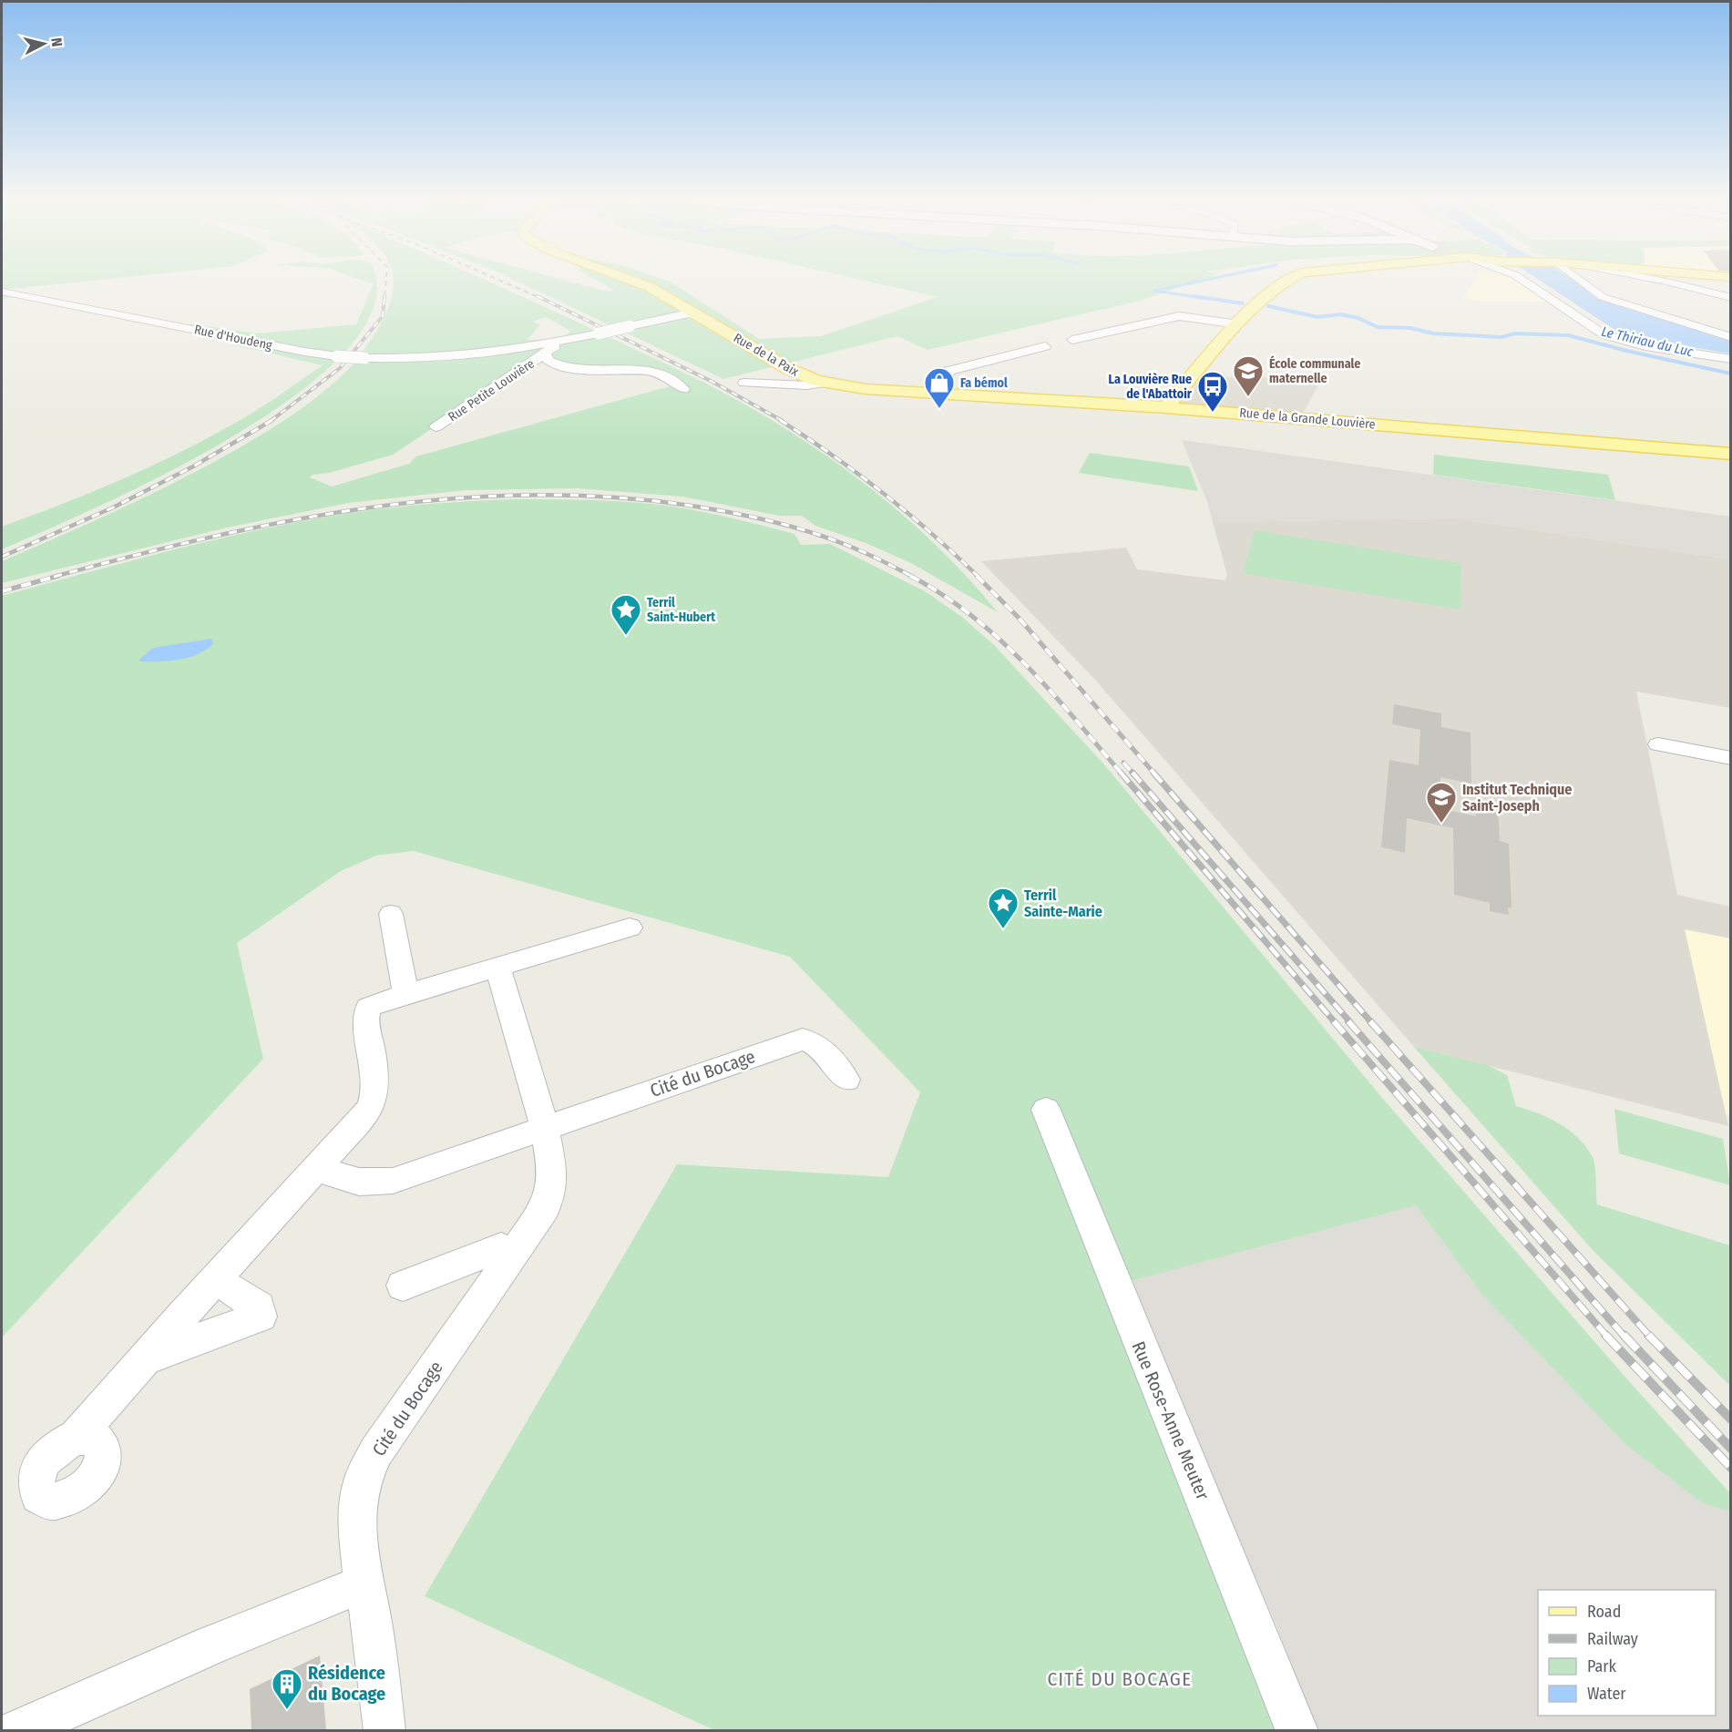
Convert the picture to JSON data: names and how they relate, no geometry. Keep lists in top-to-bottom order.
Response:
{
  "streets": {
    "main road": ["Rue de la Paix", "Rue de la Grande Louvière"],
    "street": [
      "Rue d'Houdeng",
      "Rue Petite Louvière",
      "Cité du Bocage",
      "Rue Rose-Anne Meuter"
    ]
  },
  "crossings": [
    ["Rue d'Houdeng", "Rue Petite Louvière"],
    ["Rue de la Paix", "Rue de la Grande Louvière"]
  ],
  "districts": ["CITÉ DU BOCAGE"],
  "water": ["Le Thiriau du Luc"],
  "places": {
    "school or university": ["École communale maternelle", "Institut Technique Saint-Joseph"],
    "shop": ["Fa bémol"],
    "bus stop": ["La Louvière Rue de l'Abattoir"],
    "place": ["Terril Saint-Hubert", "Terril Sainte-Marie"],
    "building": ["Résidence du Bocage"]
  },
  "legend": [
    "Road",
    "Railway",
    "Park",
    "Water"
  ],
  "north": "right"
}
